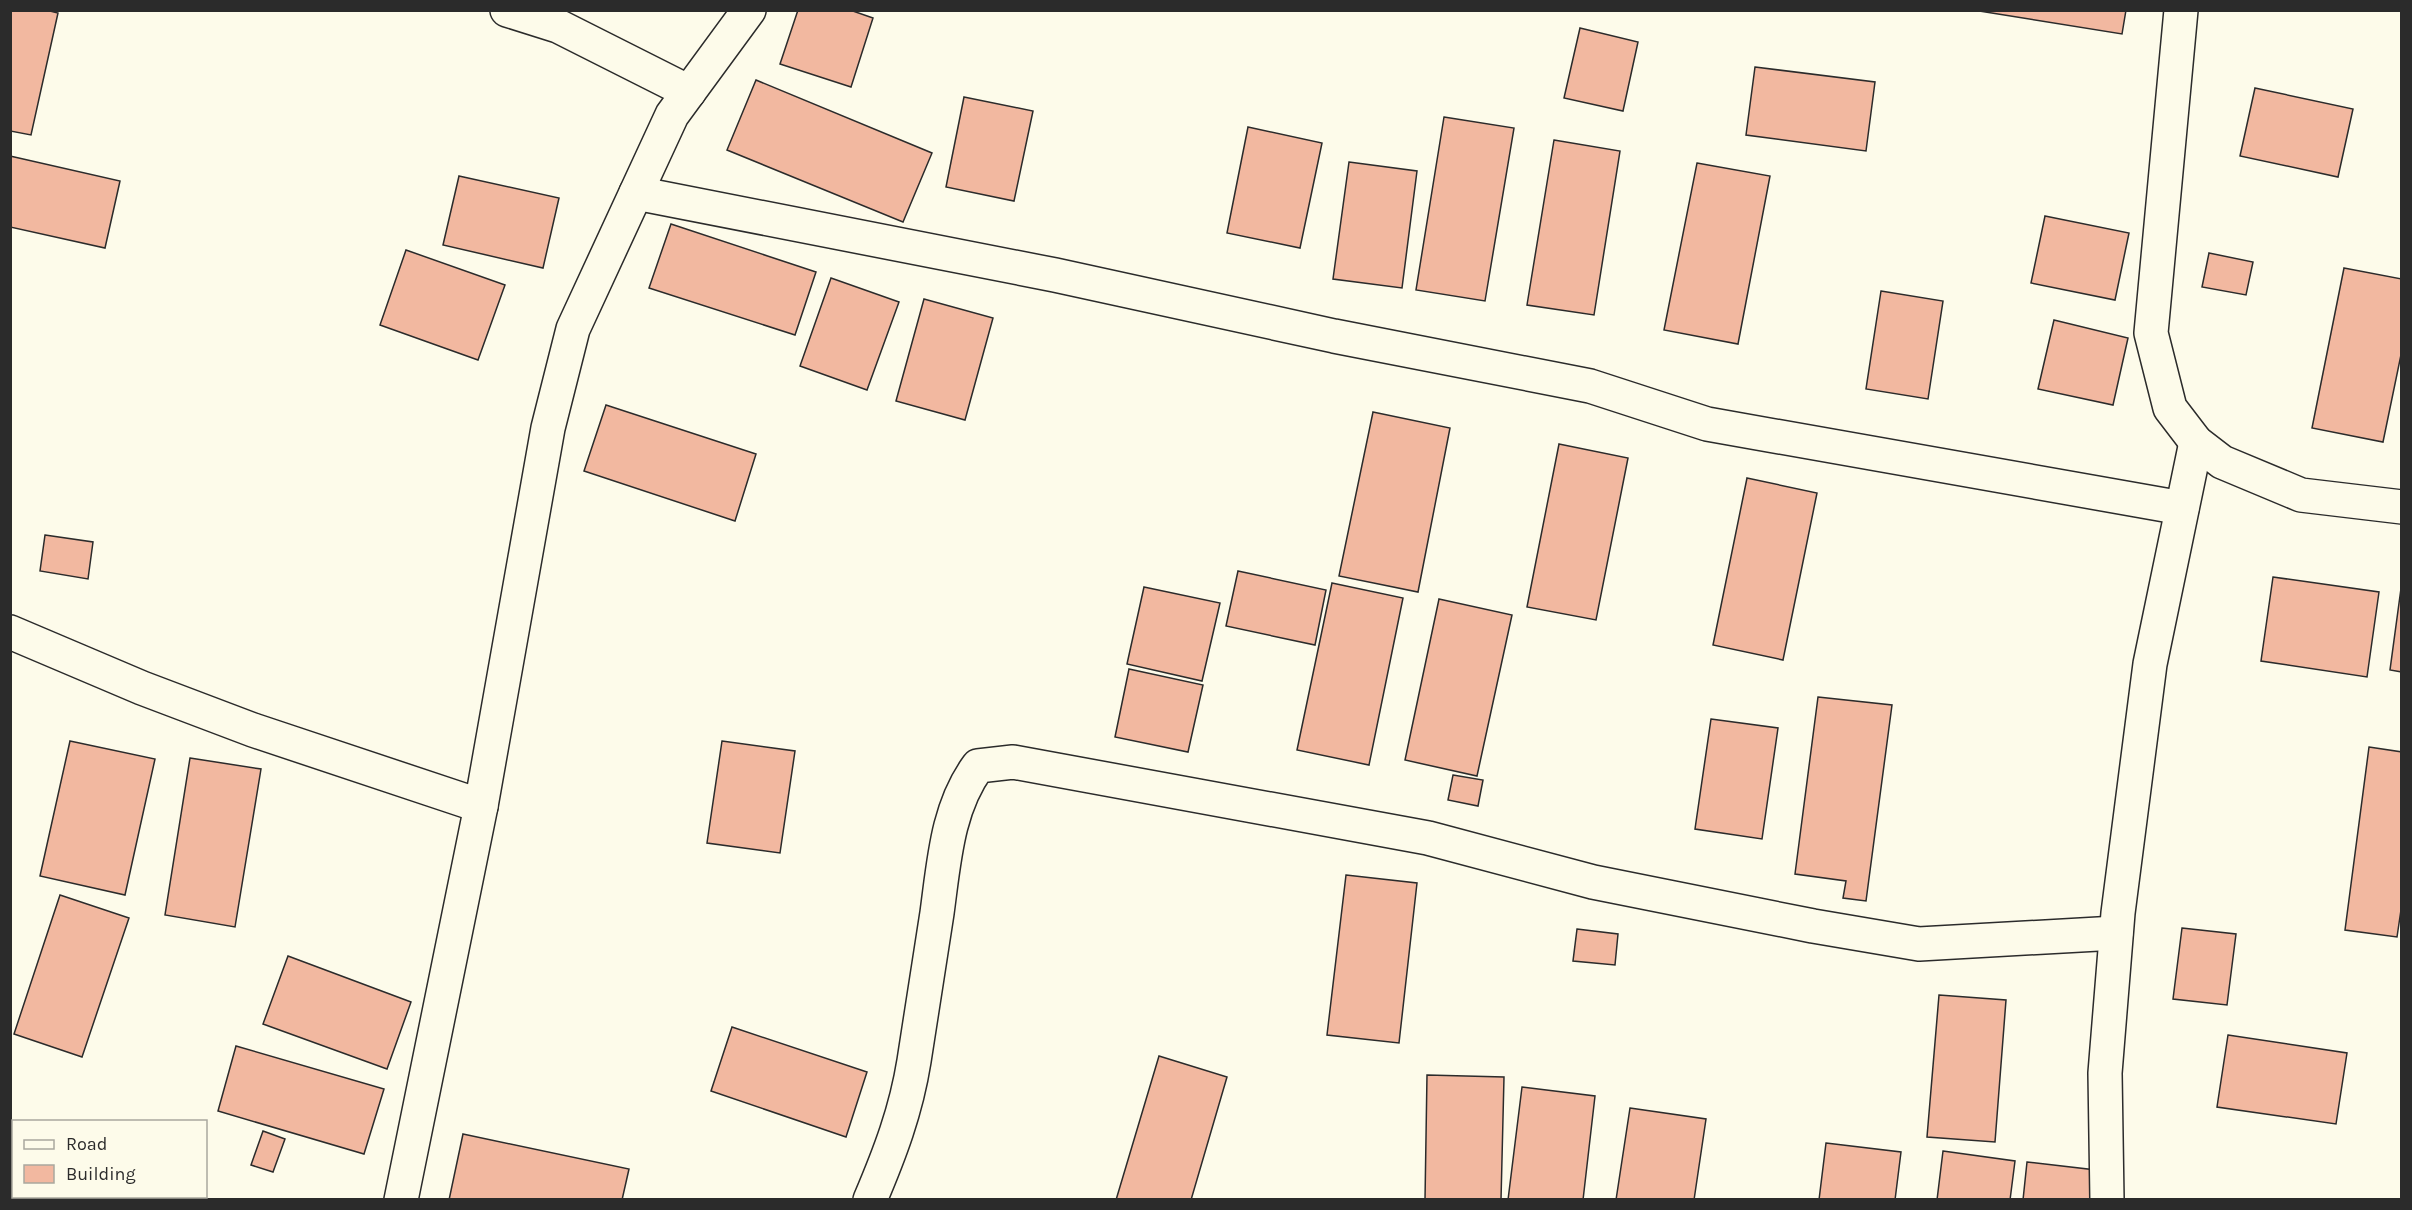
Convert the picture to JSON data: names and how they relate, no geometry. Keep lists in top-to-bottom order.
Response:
{
  "legend": ["Road", "Building"]
}
